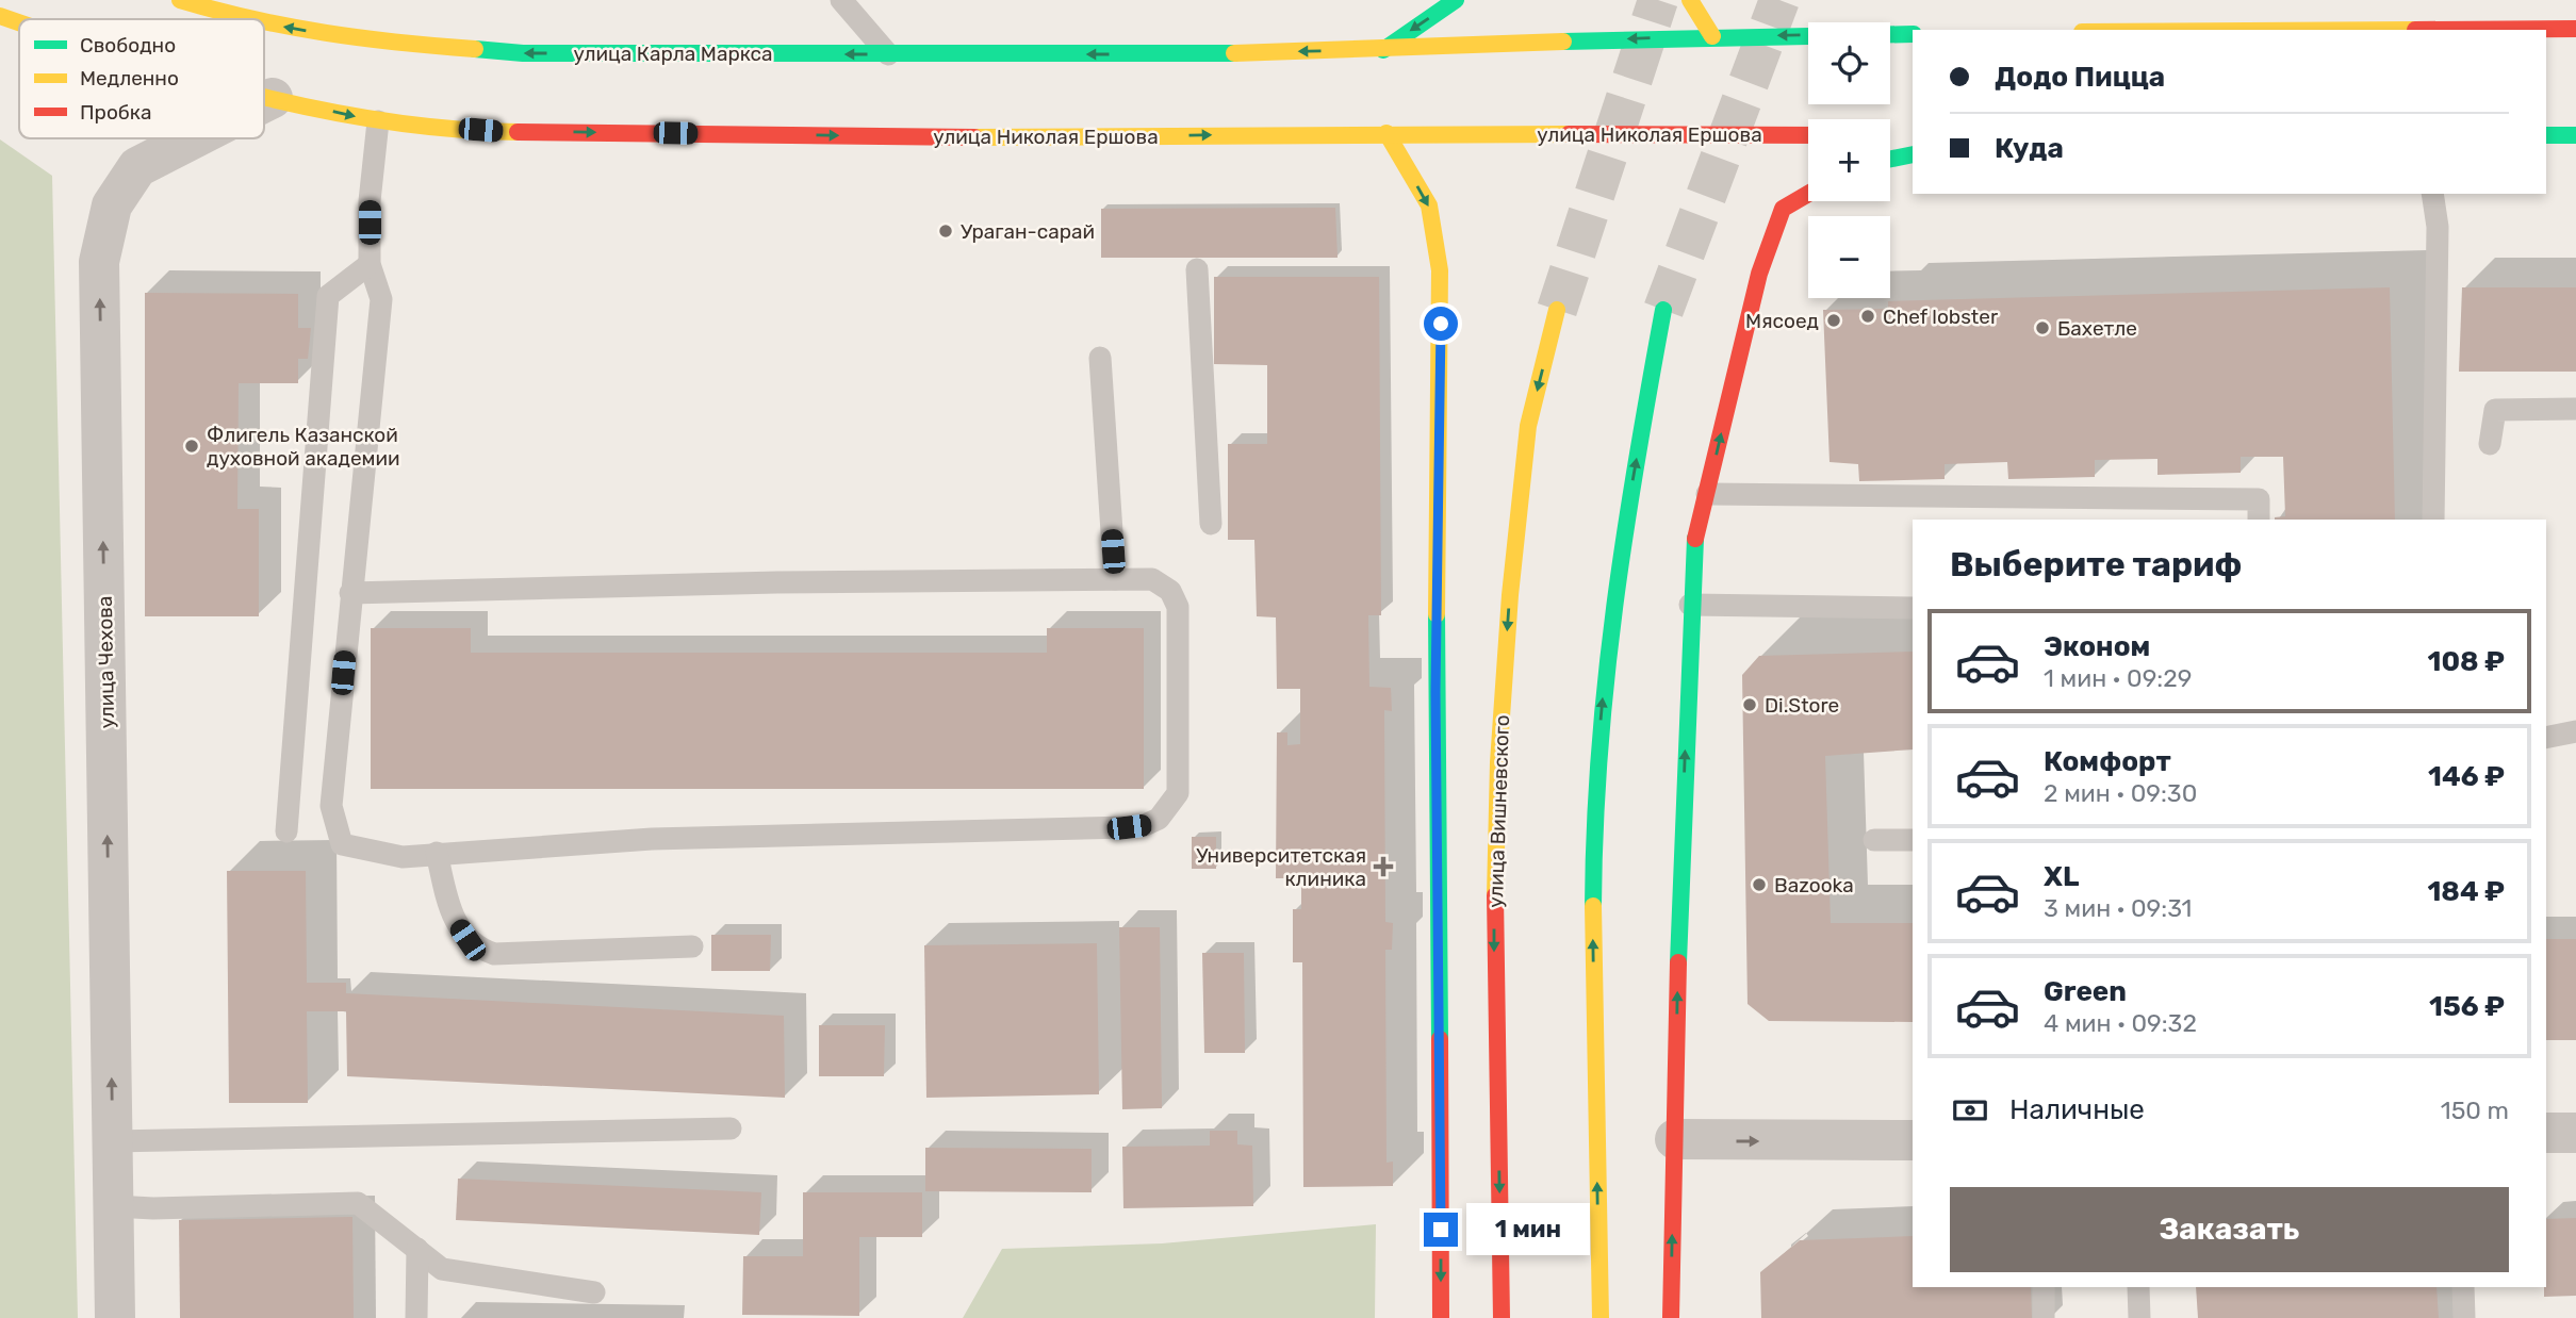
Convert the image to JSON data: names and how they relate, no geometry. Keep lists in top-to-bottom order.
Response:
{
  "streets": {
    "main road": ["улица Карла Маркса", "улица Николая Ершова", "улица Вишневского"],
    "street": ["улица Чехова"]
  },
  "crossings": [
    ["улица Николая Ершова", "улица Чехова"]
  ],
  "one_way": ["улица Карла Маркса", "улица Николая Ершова", "улица Чехова"],
  "places": {
    "other": [
      "Ураган-сарай",
      "Chef lobster",
      "Мясоед",
      "Бахетле",
      "Флигель Казанской духовной академии",
      "Di.Store",
      "Bazooka"
    ],
    "health": ["Университетская клиника"]
  },
  "legend": ["Свободно", "Медленно", "Пробка"],
  "page": {
    "map_buttons": ["+", "−"],
    "banner": ["Додо Пицца", "Куда"],
    "heading": "Выберите тариф",
    "list": [
      {
        "name": "Эконом",
        "note": "1 мин · 09:29",
        "value": "108 ₽"
      },
      {
        "name": "Комфорт",
        "note": "2 мин · 09:30",
        "value": "146 ₽"
      },
      {
        "name": "XL",
        "note": "3 мин · 09:31",
        "value": "184 ₽"
      },
      {
        "name": "Green",
        "note": "4 мин · 09:32",
        "value": "156 ₽"
      }
    ],
    "pay": ["Наличные", "150 m"],
    "buttons": "Заказать",
    "bubble": "1 мин"
  }
}
